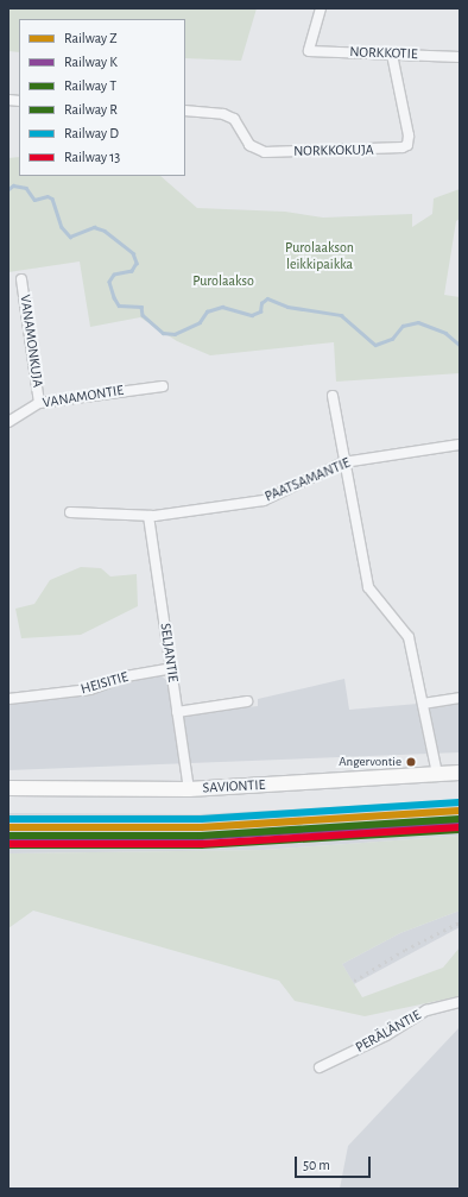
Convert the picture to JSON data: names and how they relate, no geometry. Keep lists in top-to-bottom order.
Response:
{
  "streets": {
    "main road": ["SAVIONTIE"],
    "street": [
      "NORKKOTIE",
      "NORKKOKUJA",
      "VANAMONKUJA",
      "VANAMONTIE",
      "PAATSAMANTIE",
      "SELJANTIE",
      "HEISITIE",
      "PERÄLÄNTIE"
    ]
  },
  "crossings": [
    ["NORKKOTIE", "NORKKOKUJA"],
    ["VANAMONKUJA", "VANAMONTIE"],
    ["PAATSAMANTIE", "SELJANTIE"],
    ["SELJANTIE", "HEISITIE"],
    ["SELJANTIE", "SAVIONTIE"]
  ],
  "parks": ["Purolaakson leikkipaikka", "Purolaakso"],
  "places": ["Angervontie"],
  "lines": [
    "rail line D",
    "rail line Z",
    "rail line R",
    "rail line K",
    "rail line 13",
    "rail line T"
  ],
  "legend": [
    "Railway Z",
    "Railway K",
    "Railway T",
    "Railway R",
    "Railway D",
    "Railway 13"
  ],
  "scale_bar": "50 m"
}
